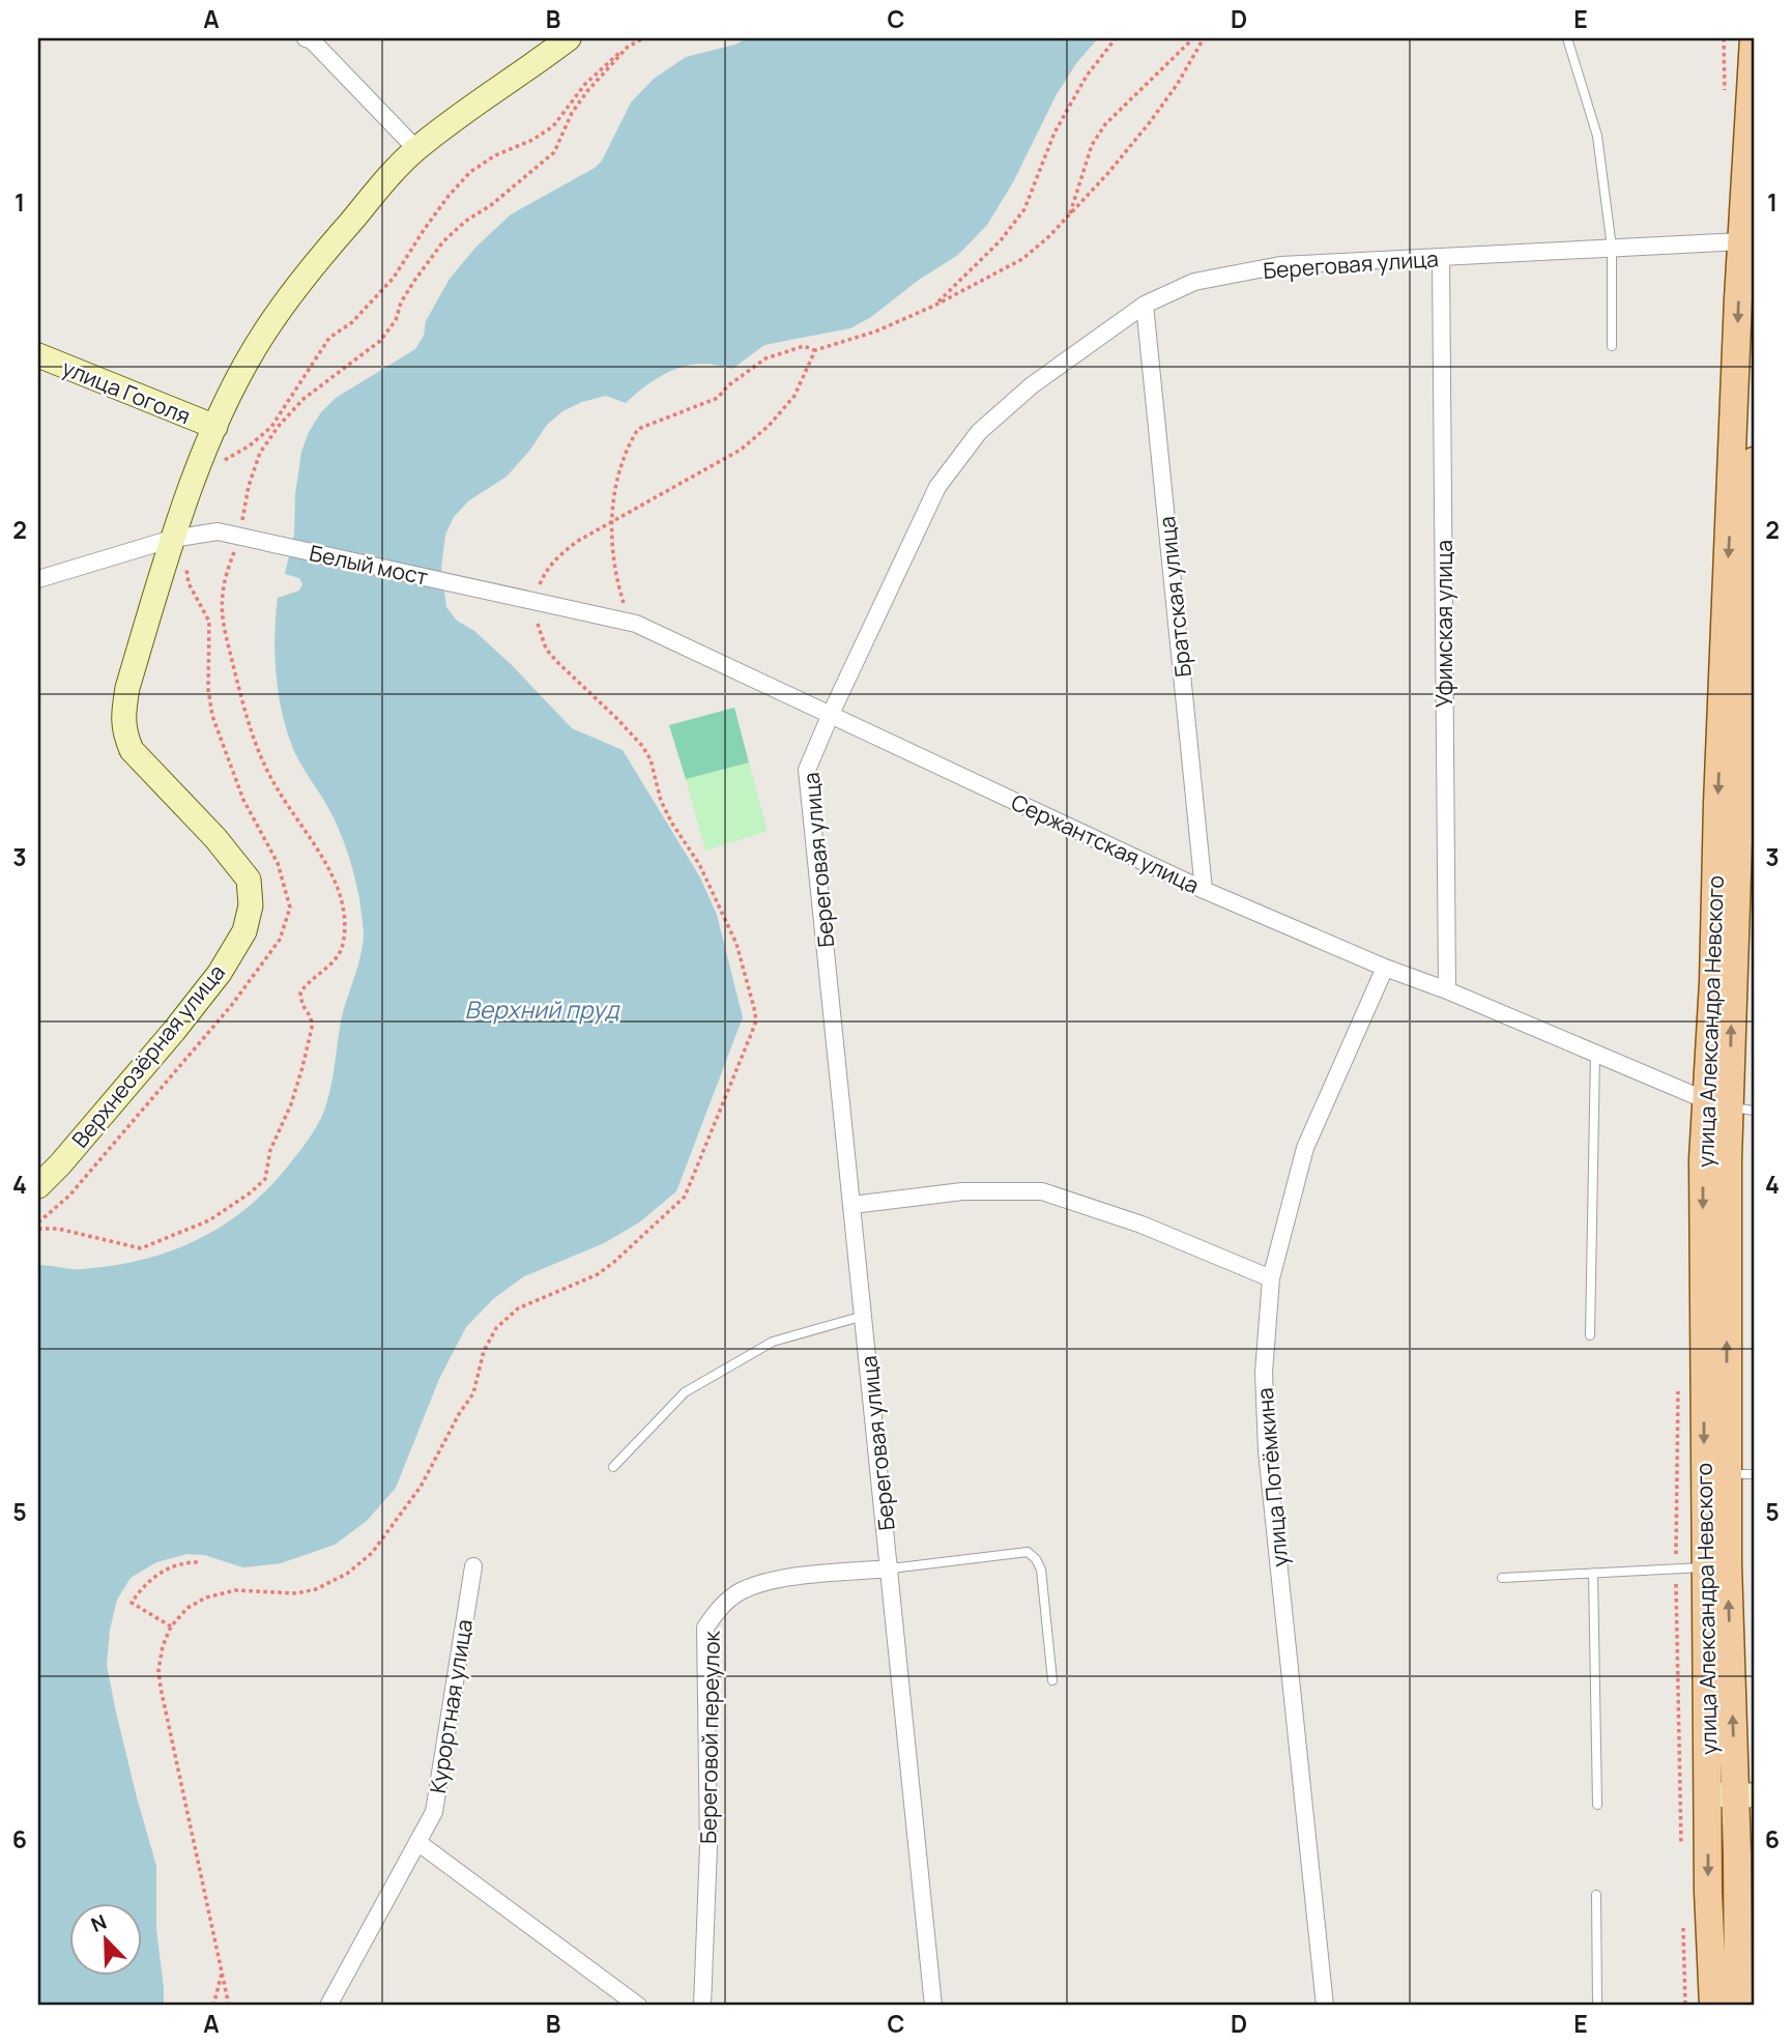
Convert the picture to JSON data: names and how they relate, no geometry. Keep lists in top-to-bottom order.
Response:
{
  "streets": {
    "main road": ["улица Александра Невского"],
    "street": [
      "Береговая улица",
      "улица Гоголя",
      "Белый мост",
      "Братская улица",
      "Уфимская улица",
      "Сержантская улица",
      "Верхнеозёрная улица",
      "улица Потёмкина",
      "Курортная улица",
      "Береговой переулок"
    ]
  },
  "crossings": [
    ["Береговая улица", "Братская улица"],
    ["Береговая улица", "Уфимская улица"],
    ["Береговая улица", "Сержантская улица"],
    ["Береговая улица", "улица Александра Невского"],
    ["Береговая улица", "Береговой переулок"],
    ["улица Гоголя", "Верхнеозёрная улица"],
    ["Белый мост", "Сержантская улица"],
    ["Белый мост", "Верхнеозёрная улица"],
    ["Братская улица", "Сержантская улица"],
    ["Уфимская улица", "Сержантская улица"],
    ["Сержантская улица", "улица Александра Невского"],
    ["Сержантская улица", "улица Потёмкина"]
  ],
  "water": ["Верхний пруд"],
  "north": "top left",
  "grid": {
    "columns": [
      "A",
      "B",
      "C",
      "D",
      "E"
    ],
    "rows": [
      "1",
      "2",
      "3",
      "4",
      "5",
      "6"
    ]
  }
}
